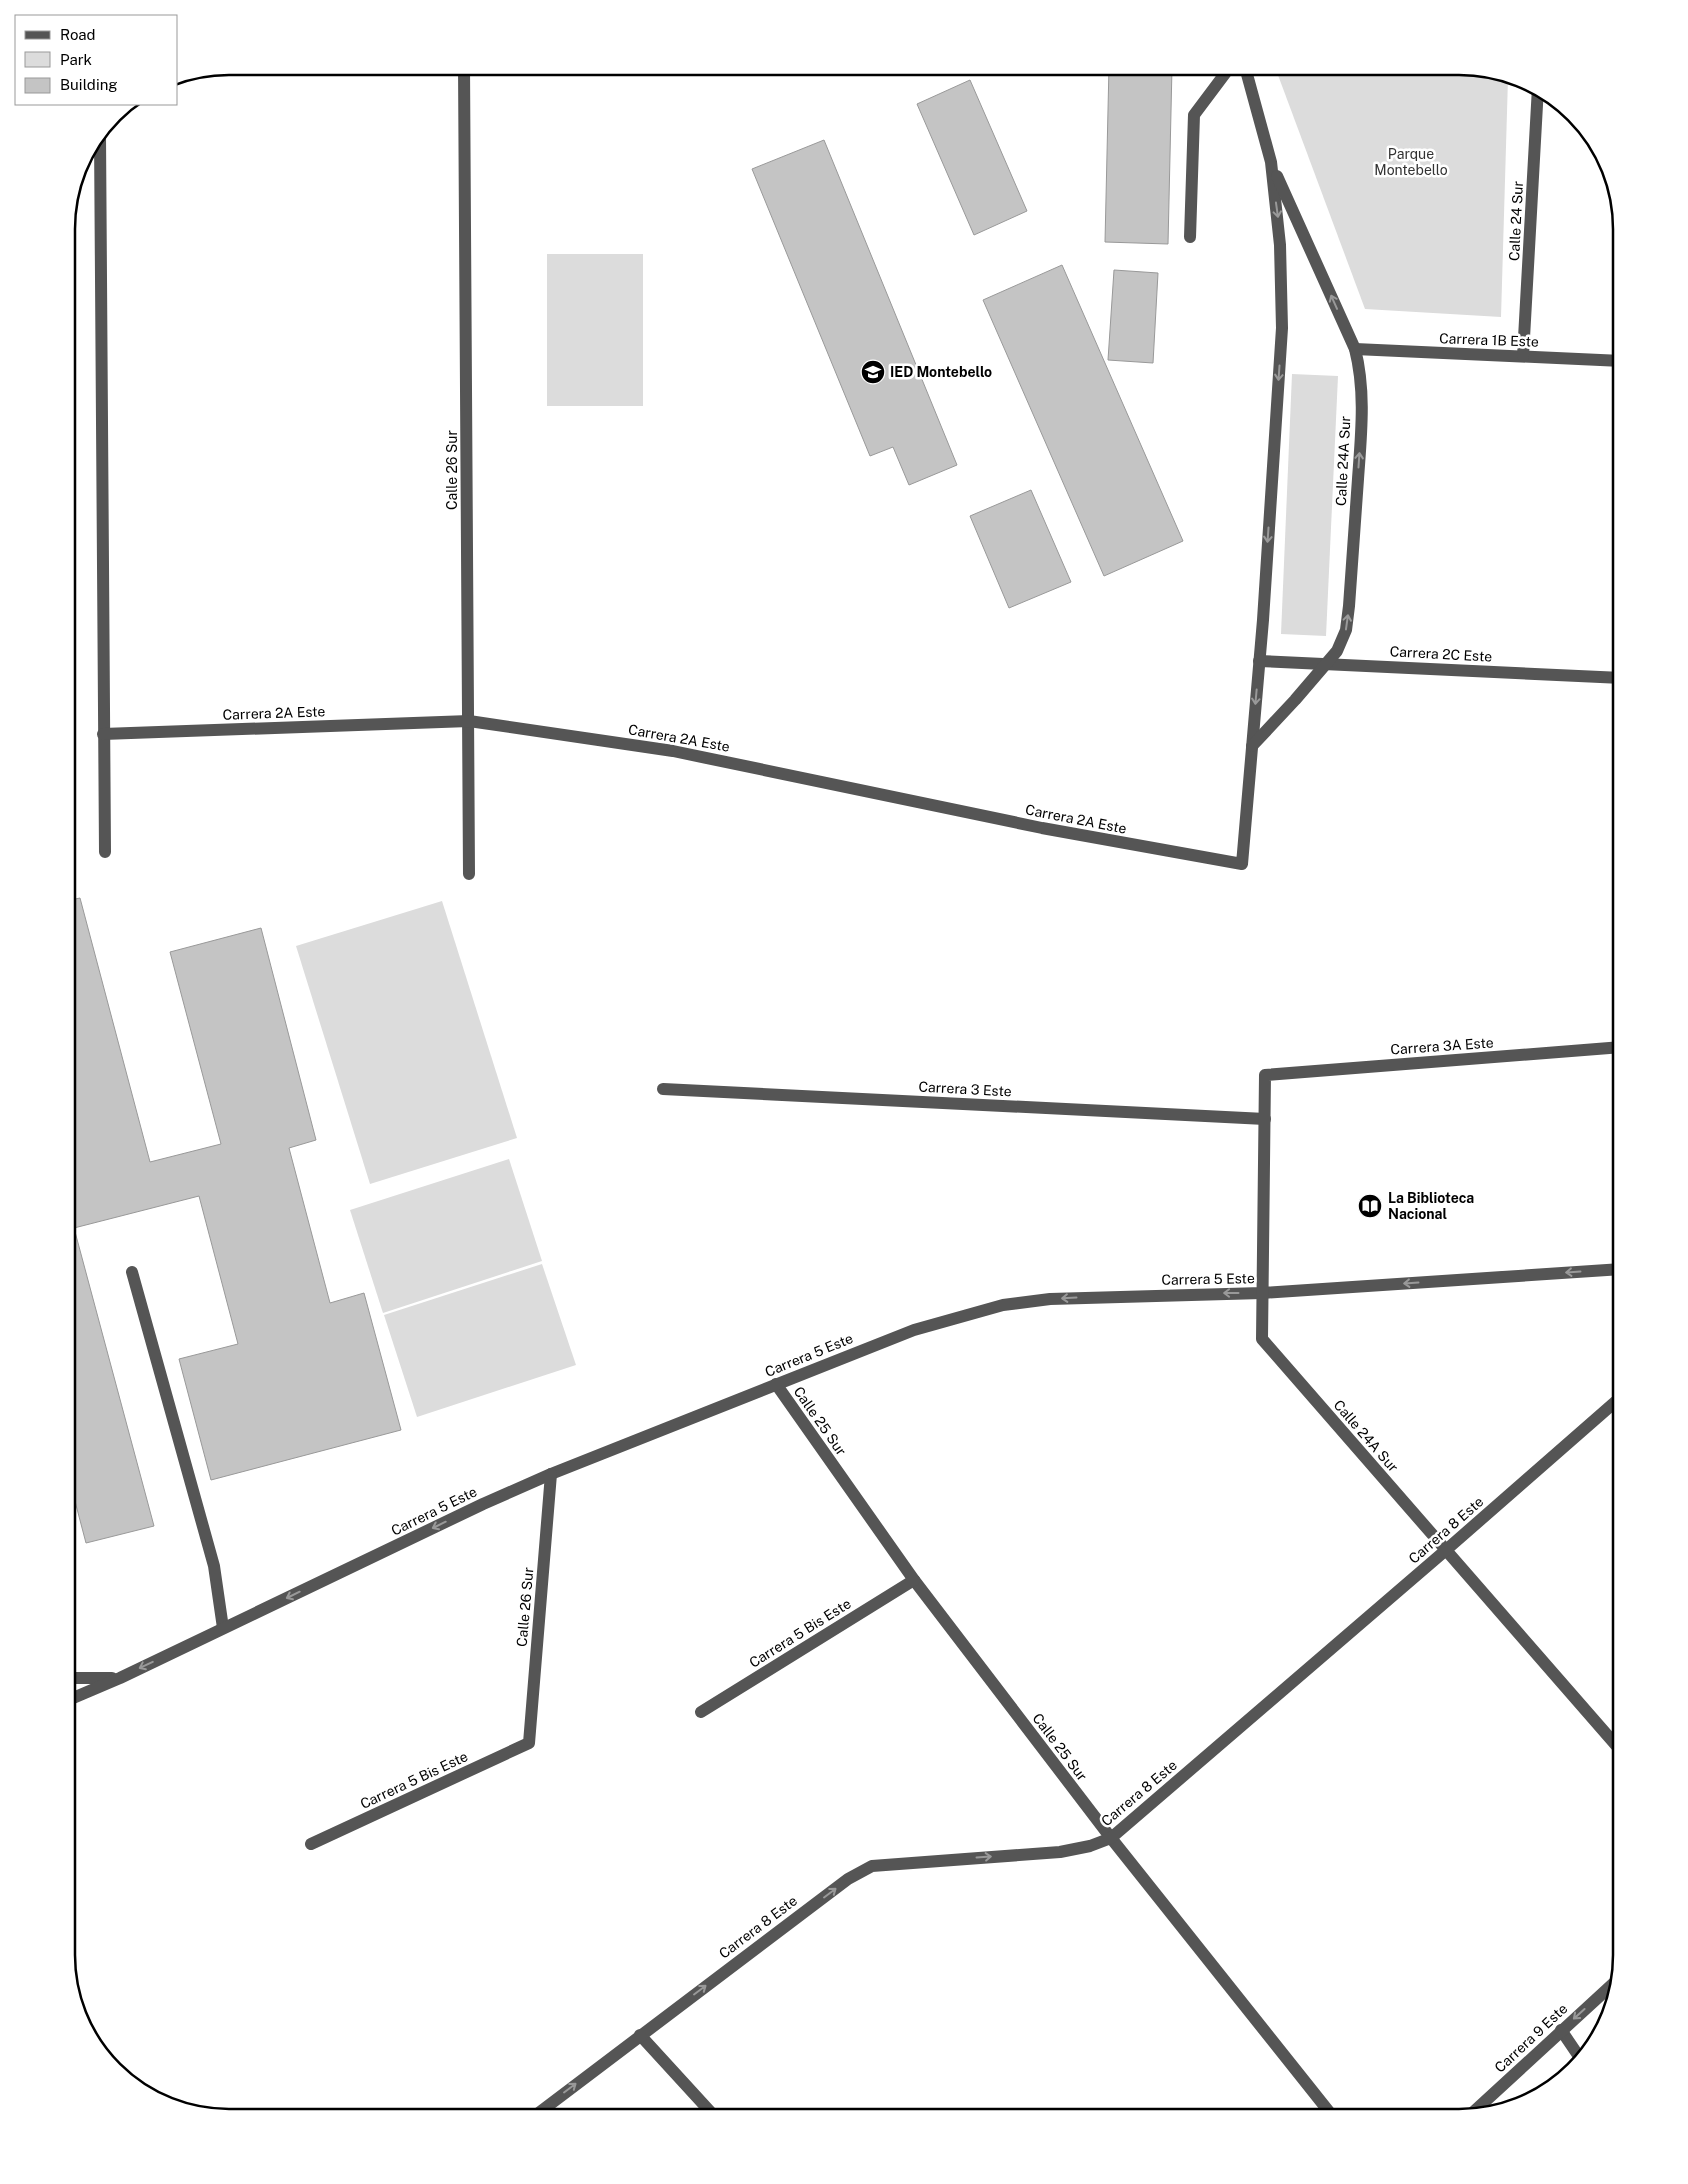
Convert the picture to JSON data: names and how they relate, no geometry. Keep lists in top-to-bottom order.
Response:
{
  "streets": {
    "street": [
      "Calle 24 Sur",
      "Carrera 1B Este",
      "Calle 24A Sur",
      "Calle 26 Sur",
      "Carrera 2C Este",
      "Carrera 2A Este",
      "Carrera 3A Este",
      "Carrera 3 Este",
      "Carrera 5 Este",
      "Calle 25 Sur",
      "Carrera 8 Este",
      "Carrera 5 Bis Este",
      "Carrera 9 Este"
    ]
  },
  "crossings": [
    ["Calle 24 Sur", "Carrera 1B Este"],
    ["Carrera 1B Este", "Calle 24A Sur"],
    ["Calle 24A Sur", "Carrera 2C Este"],
    ["Calle 24A Sur", "Carrera 2A Este"],
    ["Calle 24A Sur", "Carrera 3A Este"],
    ["Calle 24A Sur", "Carrera 3 Este"],
    ["Calle 24A Sur", "Carrera 5 Este"],
    ["Calle 24A Sur", "Carrera 8 Este"],
    ["Calle 26 Sur", "Carrera 2A Este"],
    ["Calle 26 Sur", "Carrera 5 Este"],
    ["Calle 26 Sur", "Carrera 5 Bis Este"],
    ["Carrera 5 Este", "Calle 25 Sur"],
    ["Calle 25 Sur", "Carrera 8 Este"],
    ["Calle 25 Sur", "Carrera 5 Bis Este"]
  ],
  "one_way": ["Carrera 5 Este", "Carrera 8 Este", "Carrera 9 Este"],
  "parks": ["Parque Montebello"],
  "places": {
    "school or university": ["IED Montebello"],
    "library": ["La Biblioteca Nacional"]
  },
  "legend": ["Road", "Park", "Building"]
}
